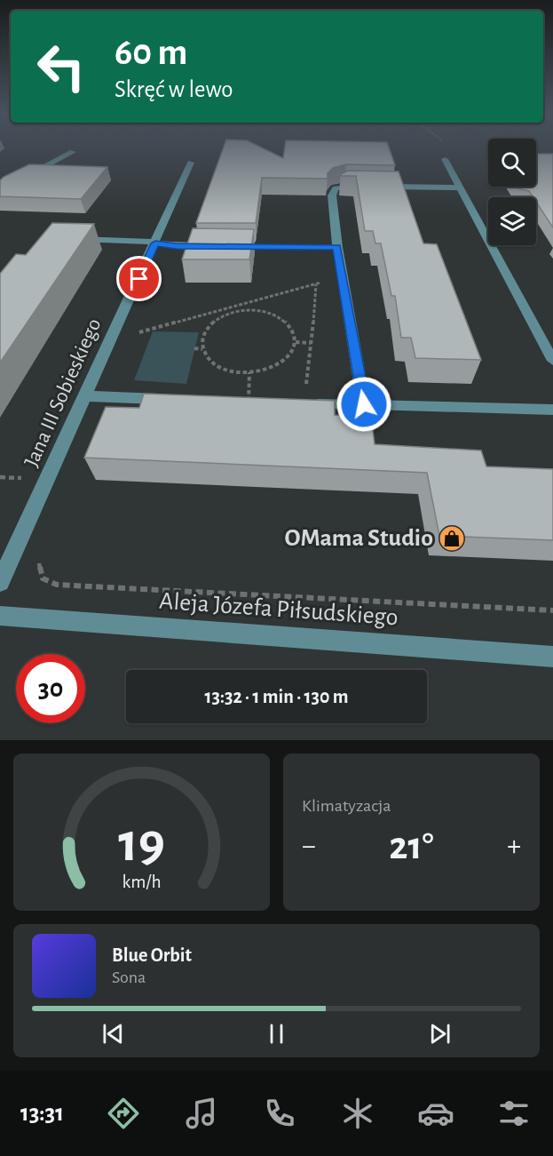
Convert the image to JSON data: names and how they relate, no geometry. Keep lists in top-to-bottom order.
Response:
{
  "streets": {
    "street": ["Jana III Sobieskiego", "Aleja Józefa Piłsudskiego"]
  },
  "places": {
    "shop": ["OMama Studio"]
  },
  "page": {
    "turn": ["60 m", "Skręć w lewo"],
    "limit": "30",
    "trip": "13:32 · 1 min · 130 m",
    "tile": "Klimatyzacja",
    "heat": ["−", "21°", "+"],
    "song": ["Blue Orbit", "Sona"],
    "tabs": "13:31",
    "gauge": ["19", "km/h"]
  }
}
